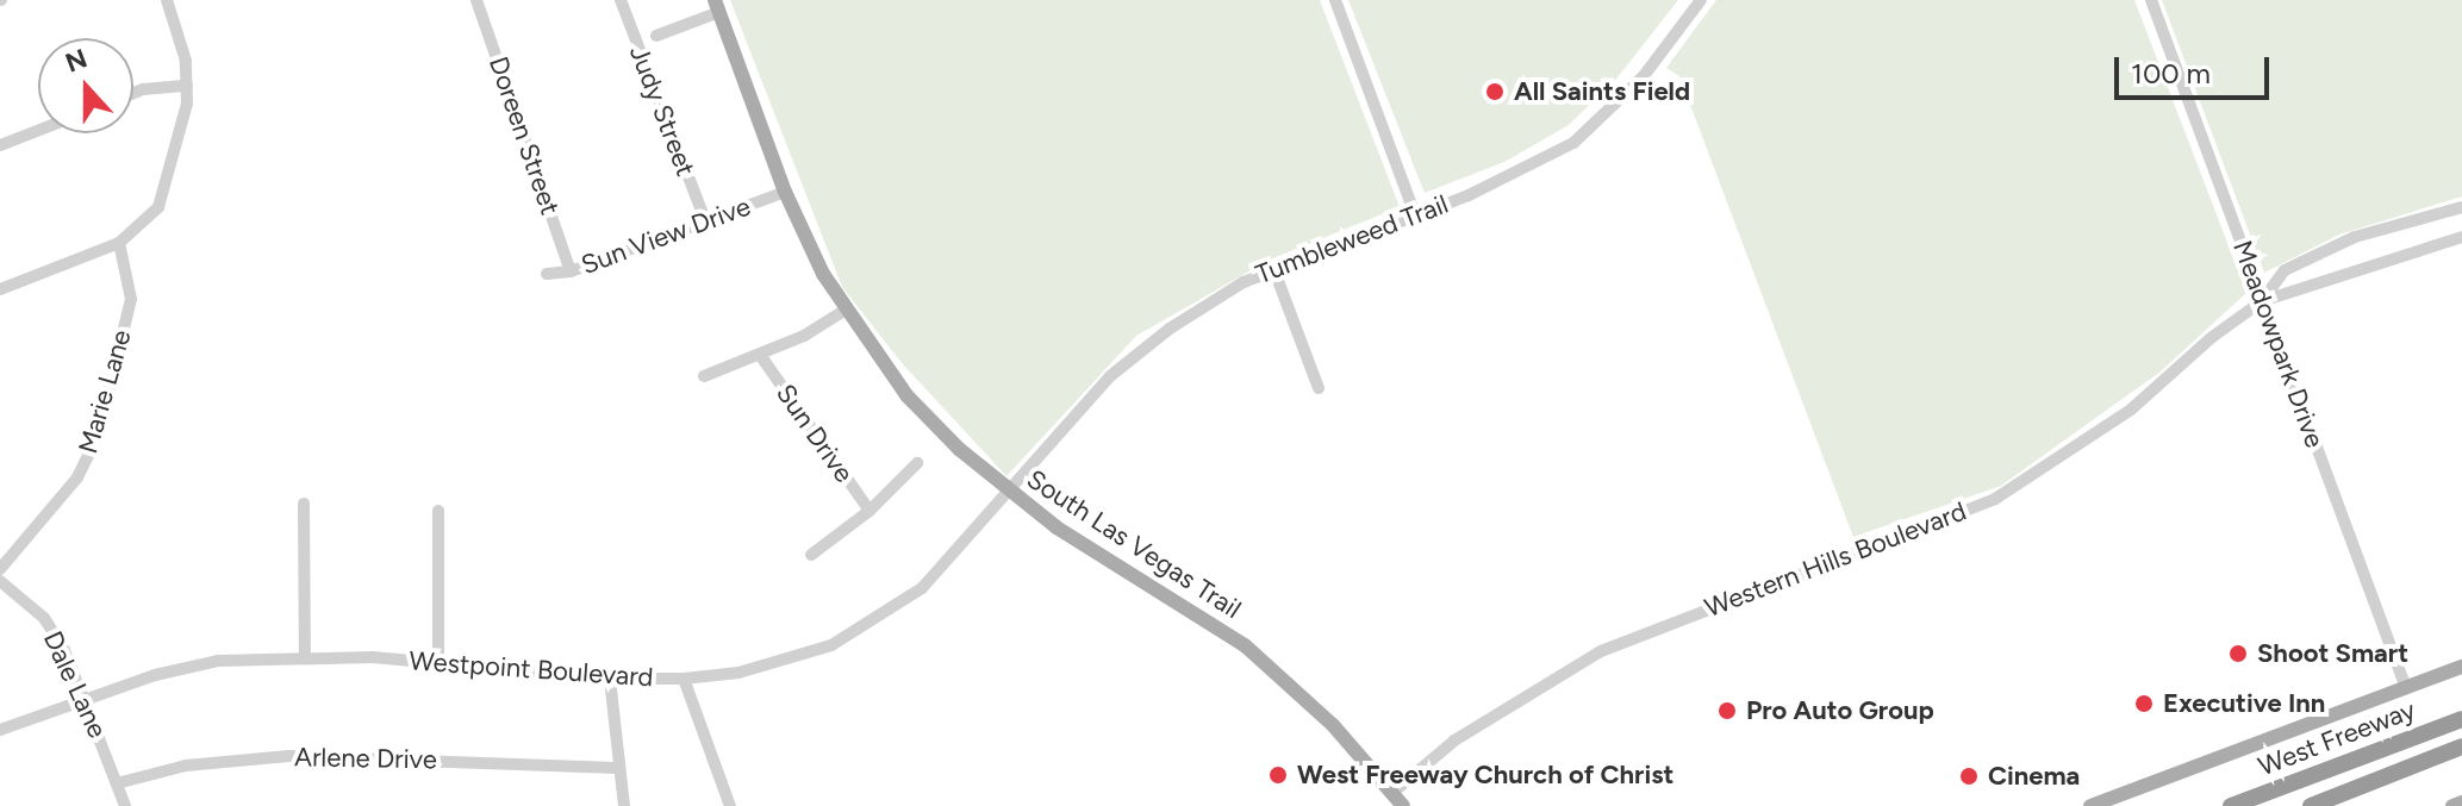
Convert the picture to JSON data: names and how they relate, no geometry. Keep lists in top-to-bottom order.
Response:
{
  "streets": {
    "highway": ["West Freeway"],
    "main road": ["South Las Vegas Trail"],
    "street": [
      "Judy Street",
      "Doreen Street",
      "Sun View Drive",
      "Tumbleweed Trail",
      "Meadowpark Drive",
      "Marie Lane",
      "Sun Drive",
      "Western Hills Boulevard",
      "Westpoint Boulevard",
      "Dale Lane",
      "Arlene Drive"
    ]
  },
  "crossings": [
    ["Judy Street", "Sun View Drive"],
    ["Doreen Street", "Sun View Drive"],
    ["Sun View Drive", "South Las Vegas Trail"],
    ["Tumbleweed Trail", "South Las Vegas Trail"],
    ["Tumbleweed Trail", "Westpoint Boulevard"],
    ["Meadowpark Drive", "Western Hills Boulevard"],
    ["Meadowpark Drive", "West Freeway"],
    ["South Las Vegas Trail", "Western Hills Boulevard"],
    ["South Las Vegas Trail", "Westpoint Boulevard"],
    ["Westpoint Boulevard", "Dale Lane"],
    ["Dale Lane", "Arlene Drive"]
  ],
  "places": [
    "All Saints Field",
    "Shoot Smart",
    "Executive Inn",
    "Pro Auto Group",
    "West Freeway Church of Christ",
    "Cinema"
  ],
  "scale_bar": "100 m",
  "north": "top"
}
